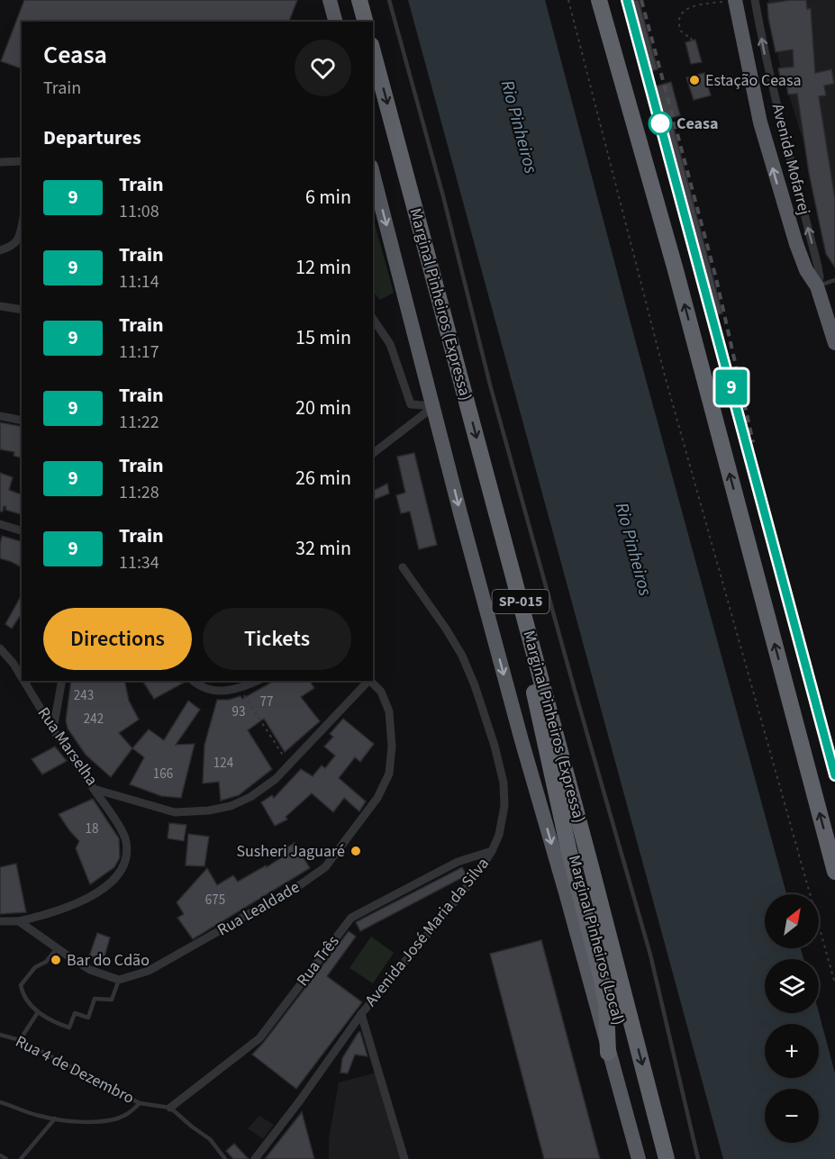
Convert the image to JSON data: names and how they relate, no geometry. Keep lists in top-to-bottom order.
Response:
{
  "streets": {
    "highway": ["Marginal Pinheiros (Expressa)", "SP-015", "Marginal Pinheiros (Local)"],
    "street": [
      "Avenida Mofarrej",
      "Rua Marselha",
      "Rua Lealdade",
      "Avenida José Maria da Silva",
      "Rua Três"
    ],
    "lane": ["Rua 4 de Dezembro"]
  },
  "crossings": [
    ["Avenida José Maria da Silva", "Rua Três"],
    ["Rua Três", "Rua 4 de Dezembro"]
  ],
  "one_way": ["Avenida Mofarrej"],
  "water": ["Rio Pinheiros"],
  "places": [
    "Estação Ceasa",
    "Ceasa",
    "Susheri Jaguaré",
    "Bar do Cdão"
  ],
  "house_numbers": [
    "243",
    "77",
    "93",
    "242",
    "124",
    "166",
    "18",
    "675"
  ],
  "north": "top right",
  "page": {
    "on_map": "9",
    "heading": [
      ["Ceasa", "Train"],
      "Departures"
    ],
    "list": [
      {
        "mark": "9",
        "name": "Train",
        "note": "11:08",
        "value": "6 min"
      },
      {
        "mark": "9",
        "name": "Train",
        "note": "11:14",
        "value": "12 min"
      },
      {
        "mark": "9",
        "name": "Train",
        "note": "11:17",
        "value": "15 min"
      },
      {
        "mark": "9",
        "name": "Train",
        "note": "11:22",
        "value": "20 min"
      },
      {
        "mark": "9",
        "name": "Train",
        "note": "11:28",
        "value": "26 min"
      },
      {
        "mark": "9",
        "name": "Train",
        "note": "11:34",
        "value": "32 min"
      }
    ],
    "buttons": ["Directions", "Tickets"],
    "map_buttons": ["+", "−"]
  }
}
